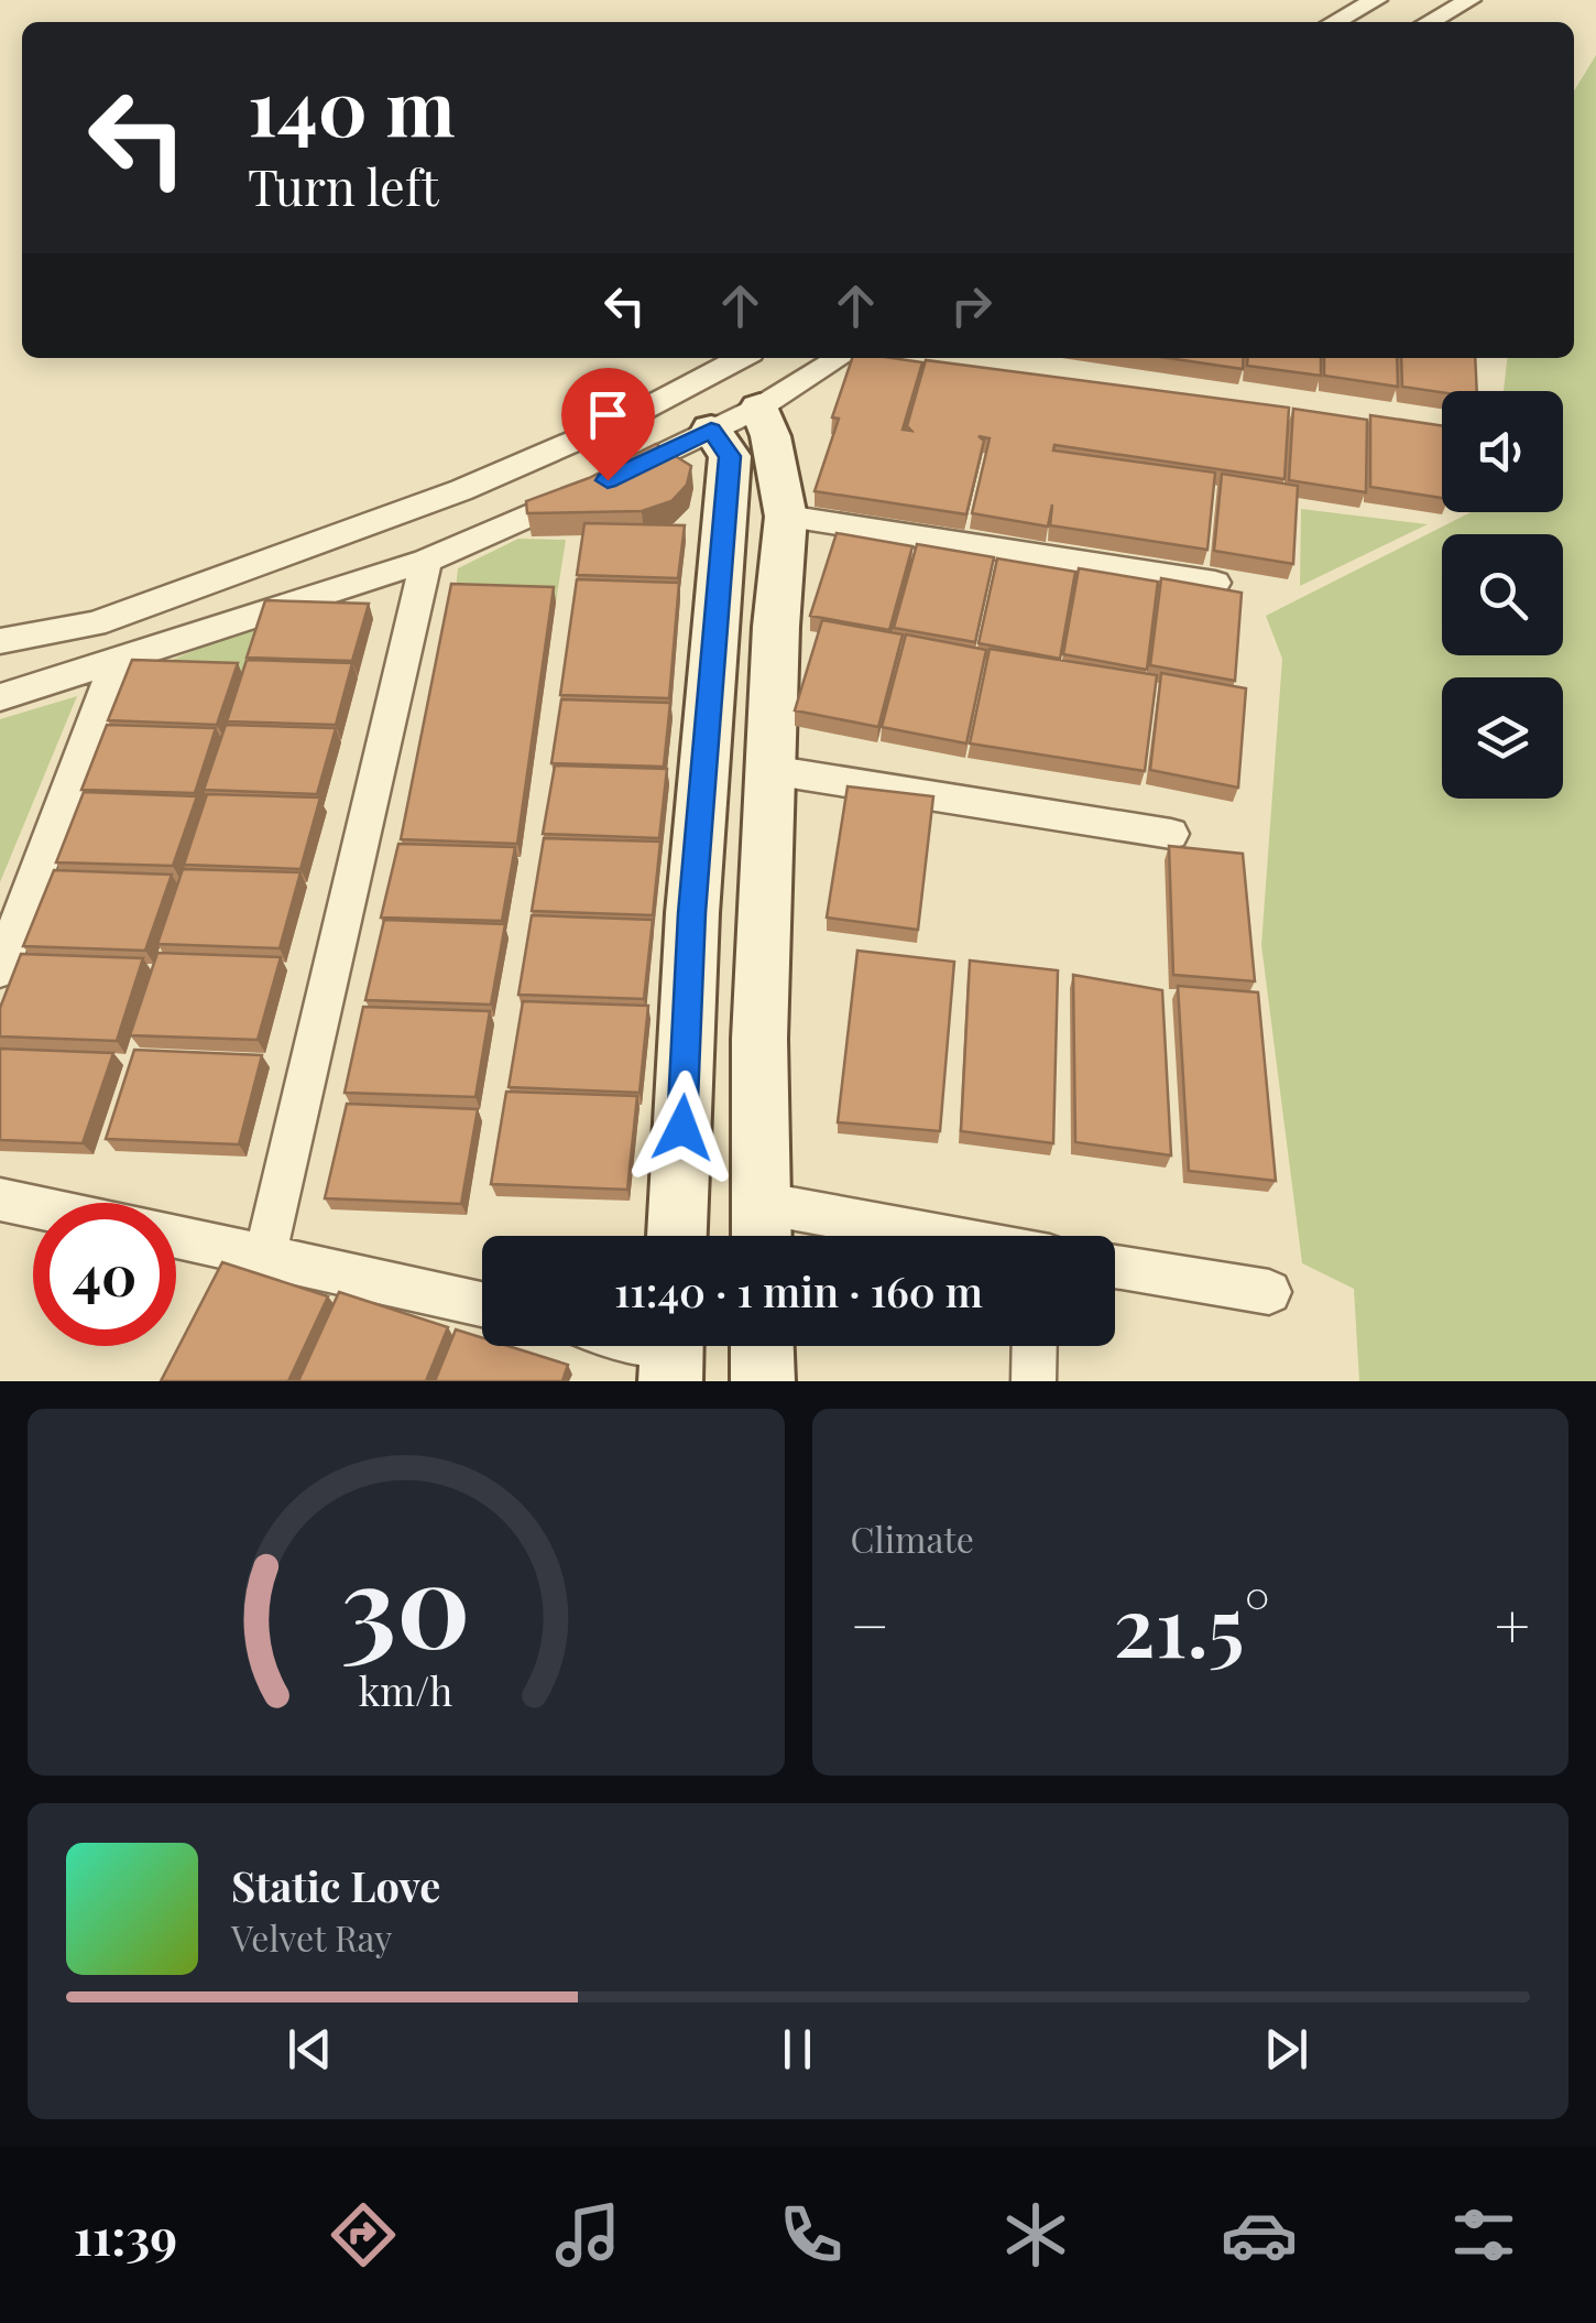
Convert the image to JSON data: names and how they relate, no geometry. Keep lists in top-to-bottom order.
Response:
{
  "page": {
    "turn": ["140 m", "Turn left"],
    "limit": "40",
    "trip": "11:40 · 1 min · 160 m",
    "tile": "Climate",
    "heat": ["−", "21.5°", "+"],
    "song": ["Static Love", "Velvet Ray"],
    "tabs": "11:39",
    "gauge": ["30", "km/h"]
  }
}
